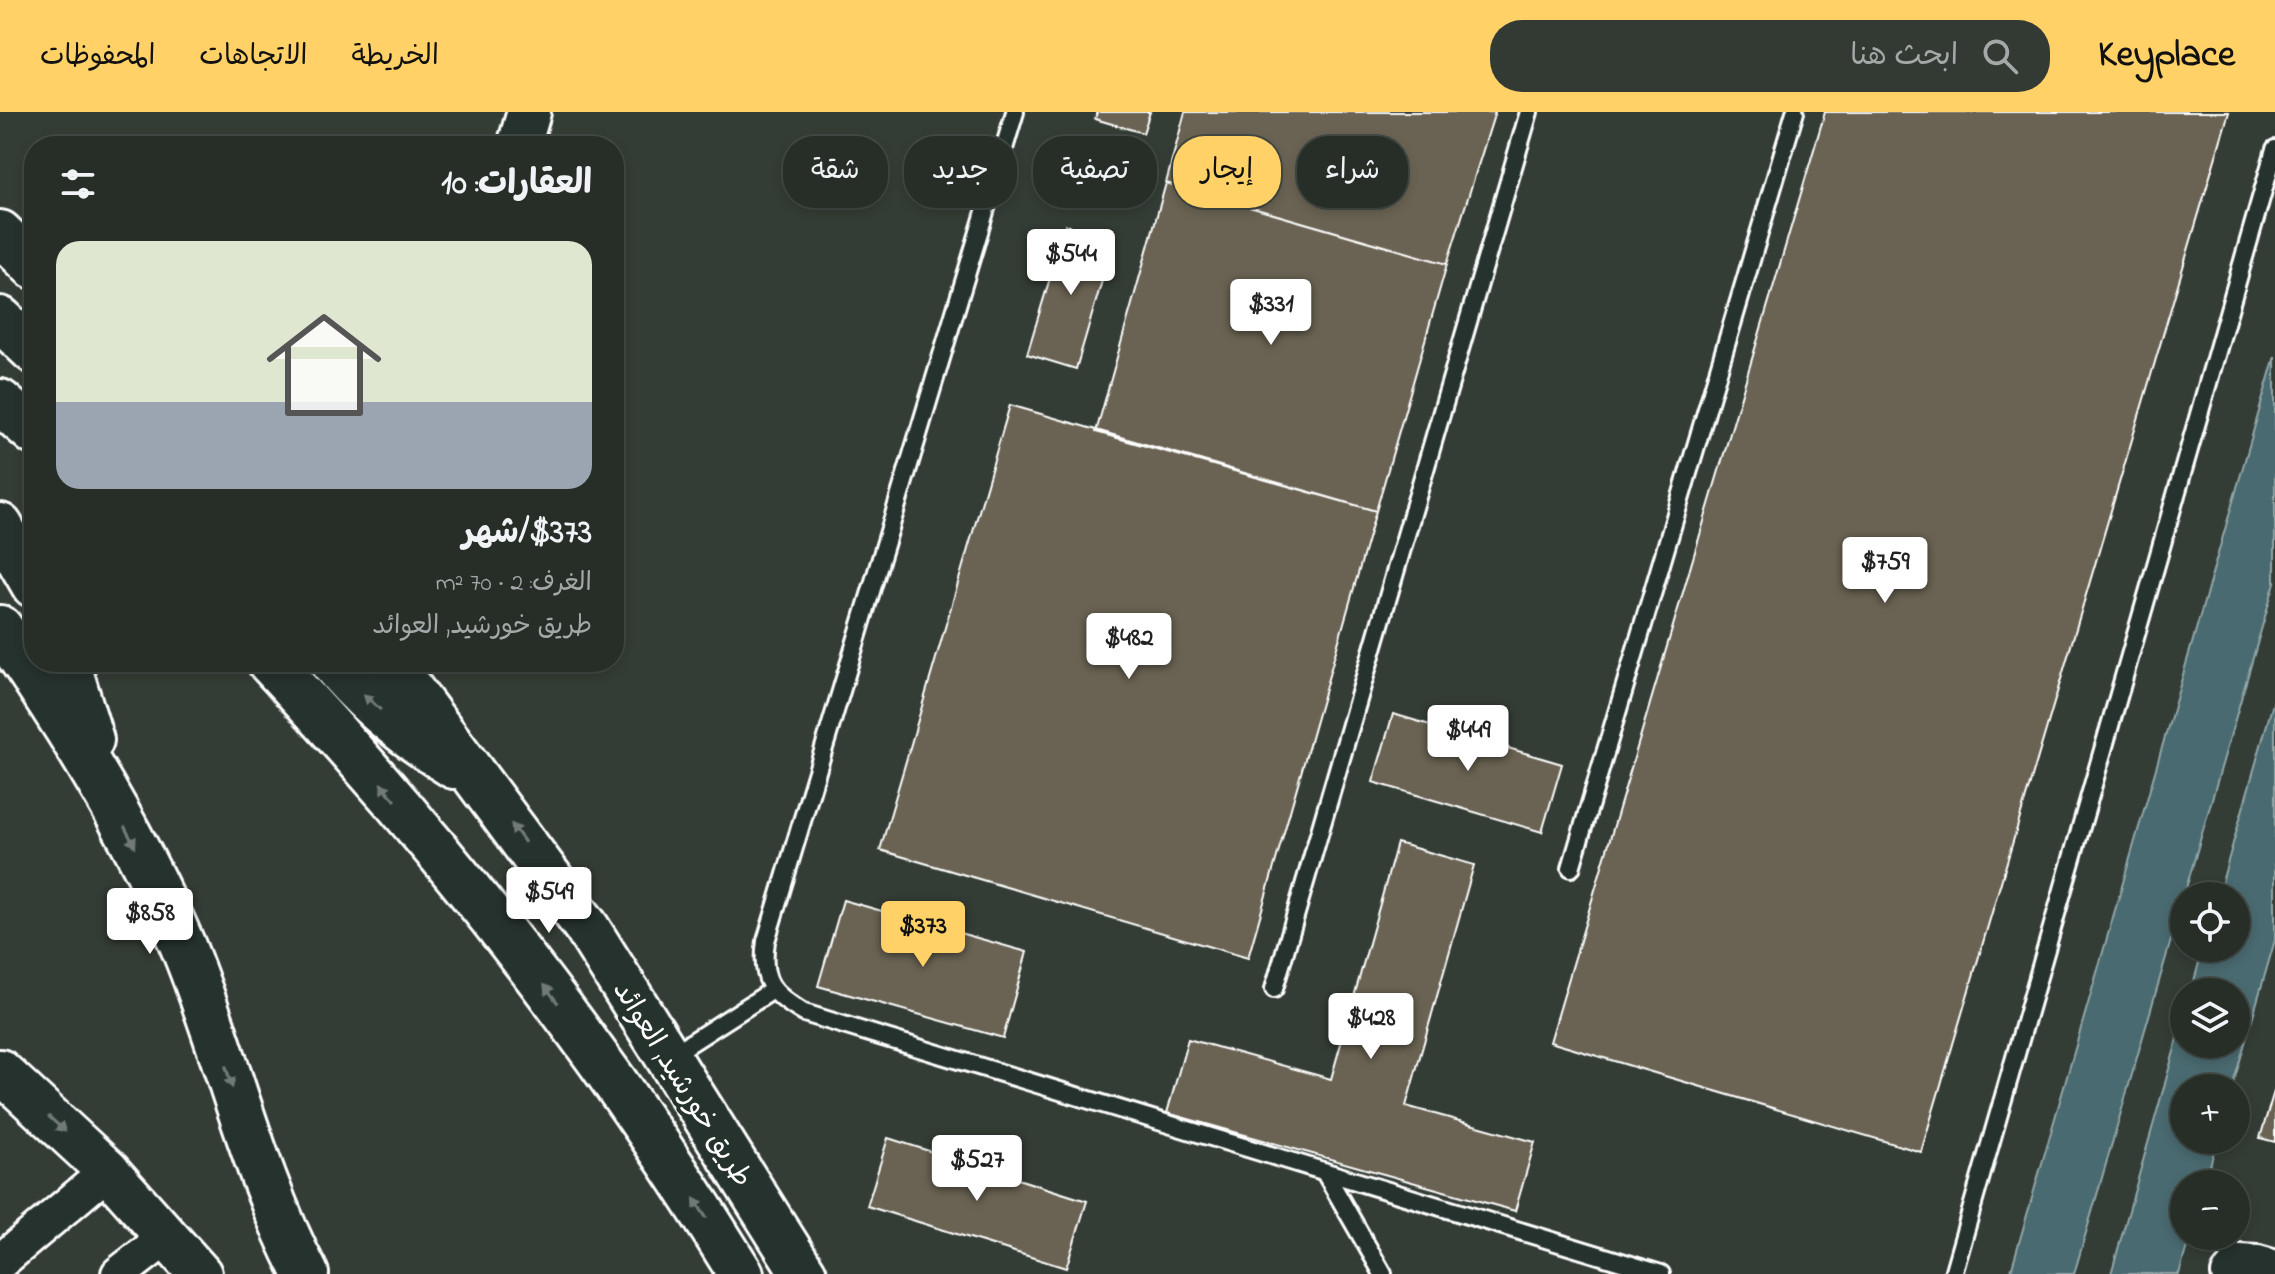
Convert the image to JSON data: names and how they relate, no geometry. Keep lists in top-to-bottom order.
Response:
{
  "streets": {
    "main road": ["طريق خورشيد, العوائد"]
  },
  "page": {
    "header": "Keyplace",
    "search": "ابحث هنا",
    "nav": ["الخريطة", "الاتجاهات", "المحفوظات"],
    "chip": [
      "شراء",
      "إيجار",
      "تصفية",
      "جديد",
      "شقة"
    ],
    "heading": "العقارات: 10",
    "price": [
      "$544",
      "$331",
      "$759",
      "$482",
      "$449",
      "$549",
      "$858",
      "$373",
      "$428",
      "$527"
    ],
    "list": [
      {
        "name": "$373/شهر",
        "note": "الغرف: 2 · 70 m² · طريق خورشيد, العوائد"
      }
    ],
    "map_buttons": ["+", "−"]
  }
}
